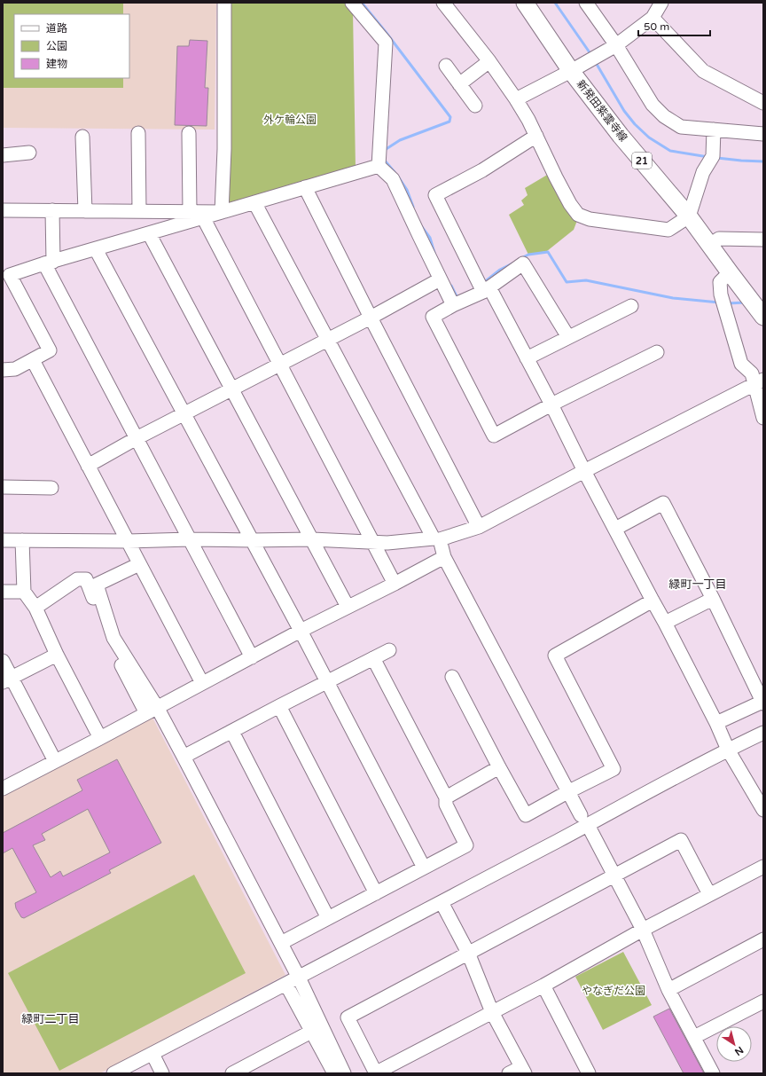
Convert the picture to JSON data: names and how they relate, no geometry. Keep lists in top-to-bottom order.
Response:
{
  "streets": {
    "main road": ["新発田紫雲寺線", "21"]
  },
  "districts": ["緑町一丁目", "緑町二丁目"],
  "parks": ["外ケ輪公園", "やなぎだ公園"],
  "legend": ["道路", "公園", "建物"],
  "scale_bar": "50 m",
  "north": "bottom right"
}
